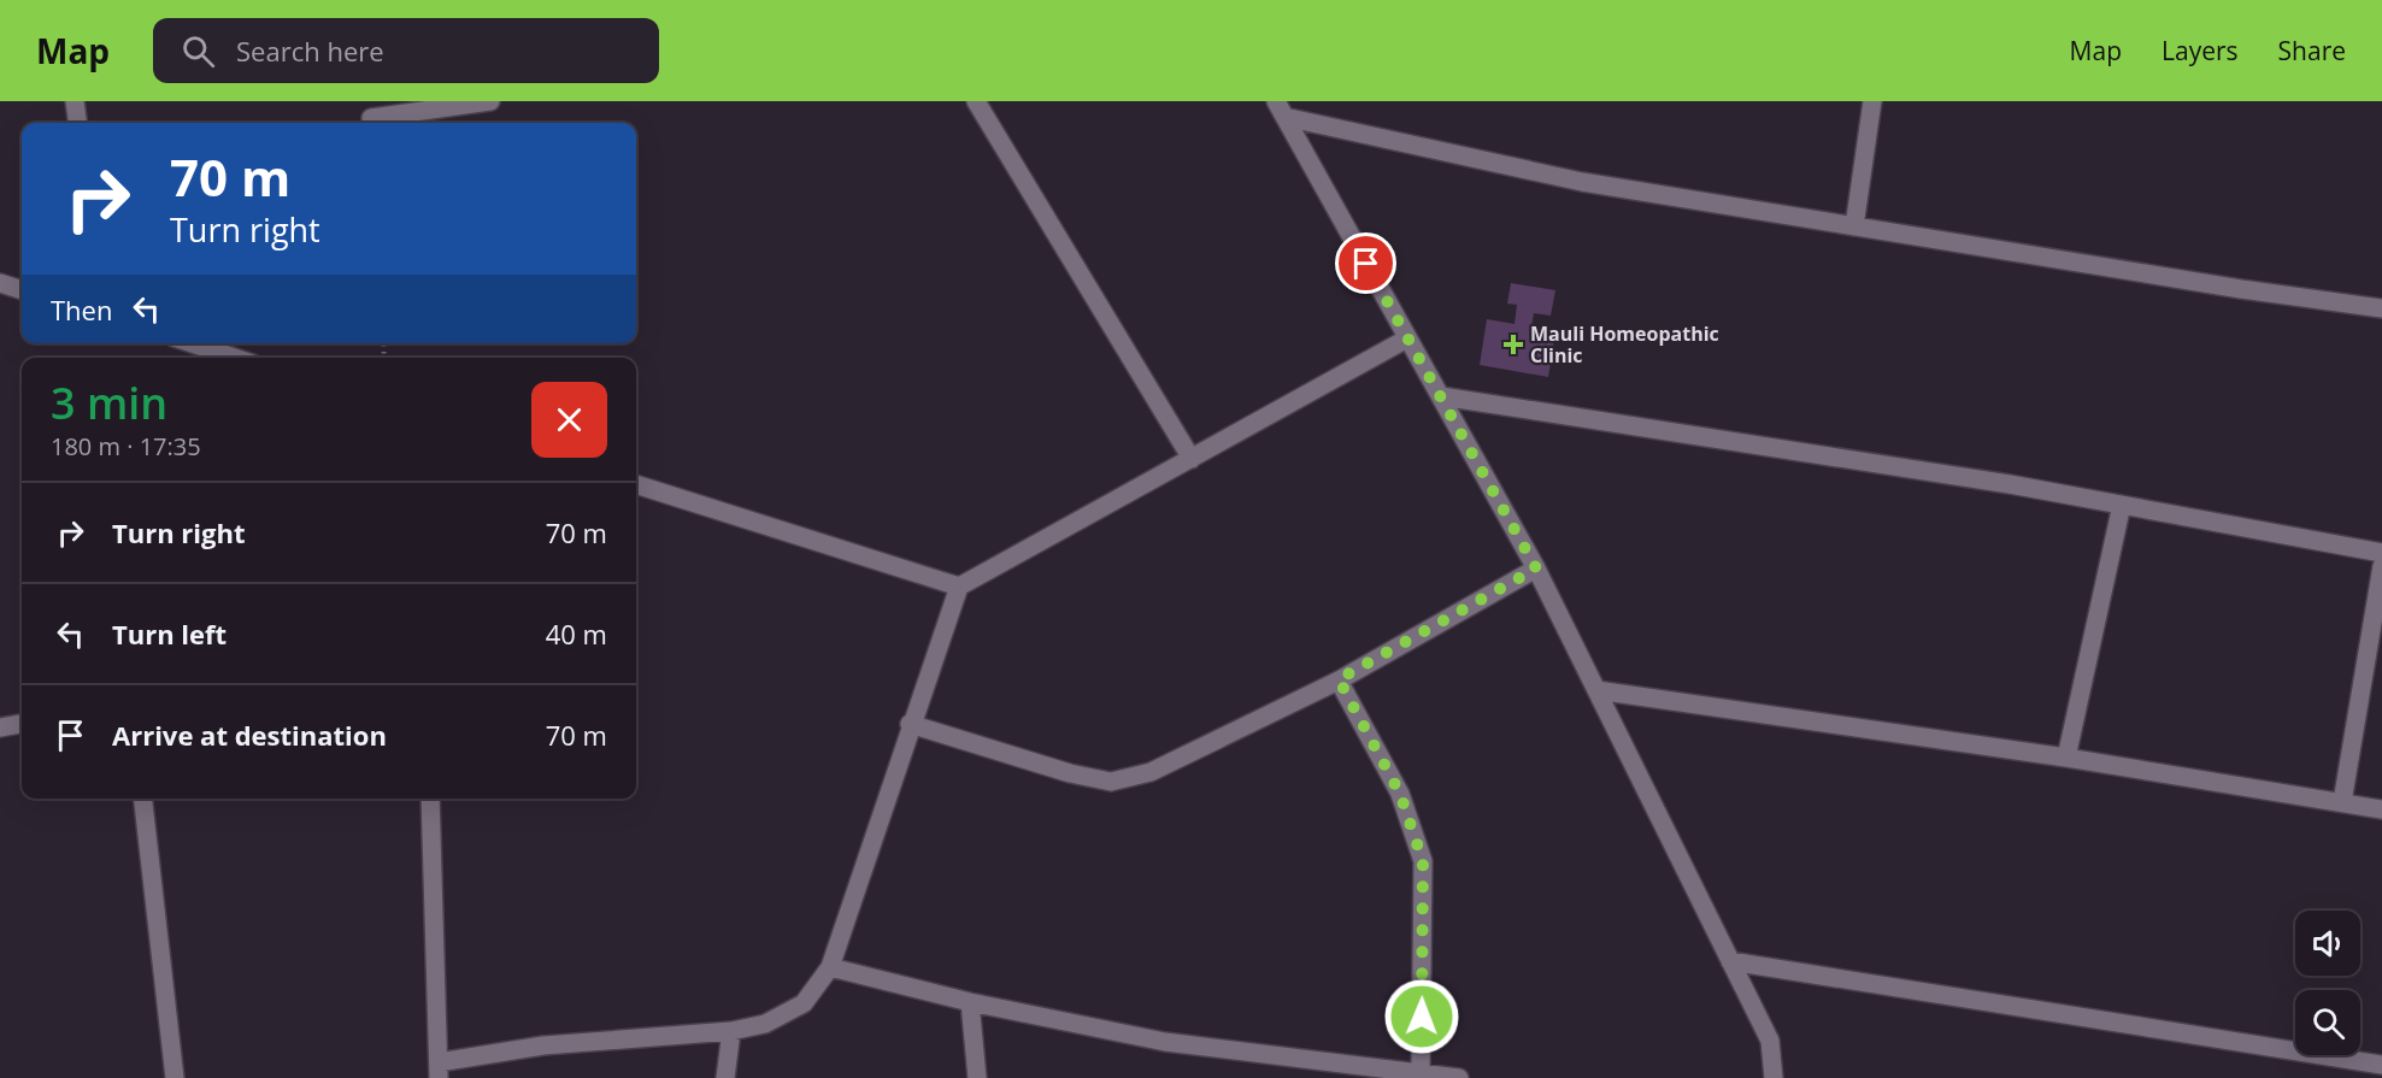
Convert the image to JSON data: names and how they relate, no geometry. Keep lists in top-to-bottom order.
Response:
{
  "places": {
    "health": ["Mauli Homeopathic Clinic"]
  },
  "page": {
    "header": "Map",
    "search": "Search here",
    "nav": ["Map", "Layers", "Share"],
    "turn": ["70 m", "Turn right"],
    "then": "Then",
    "heading": ["3 min", "180 m · 17:35"],
    "list": [
      {
        "name": "Turn right",
        "value": "70 m"
      },
      {
        "name": "Turn left",
        "value": "40 m"
      },
      {
        "name": "Arrive at destination",
        "value": "70 m"
      }
    ]
  }
}
